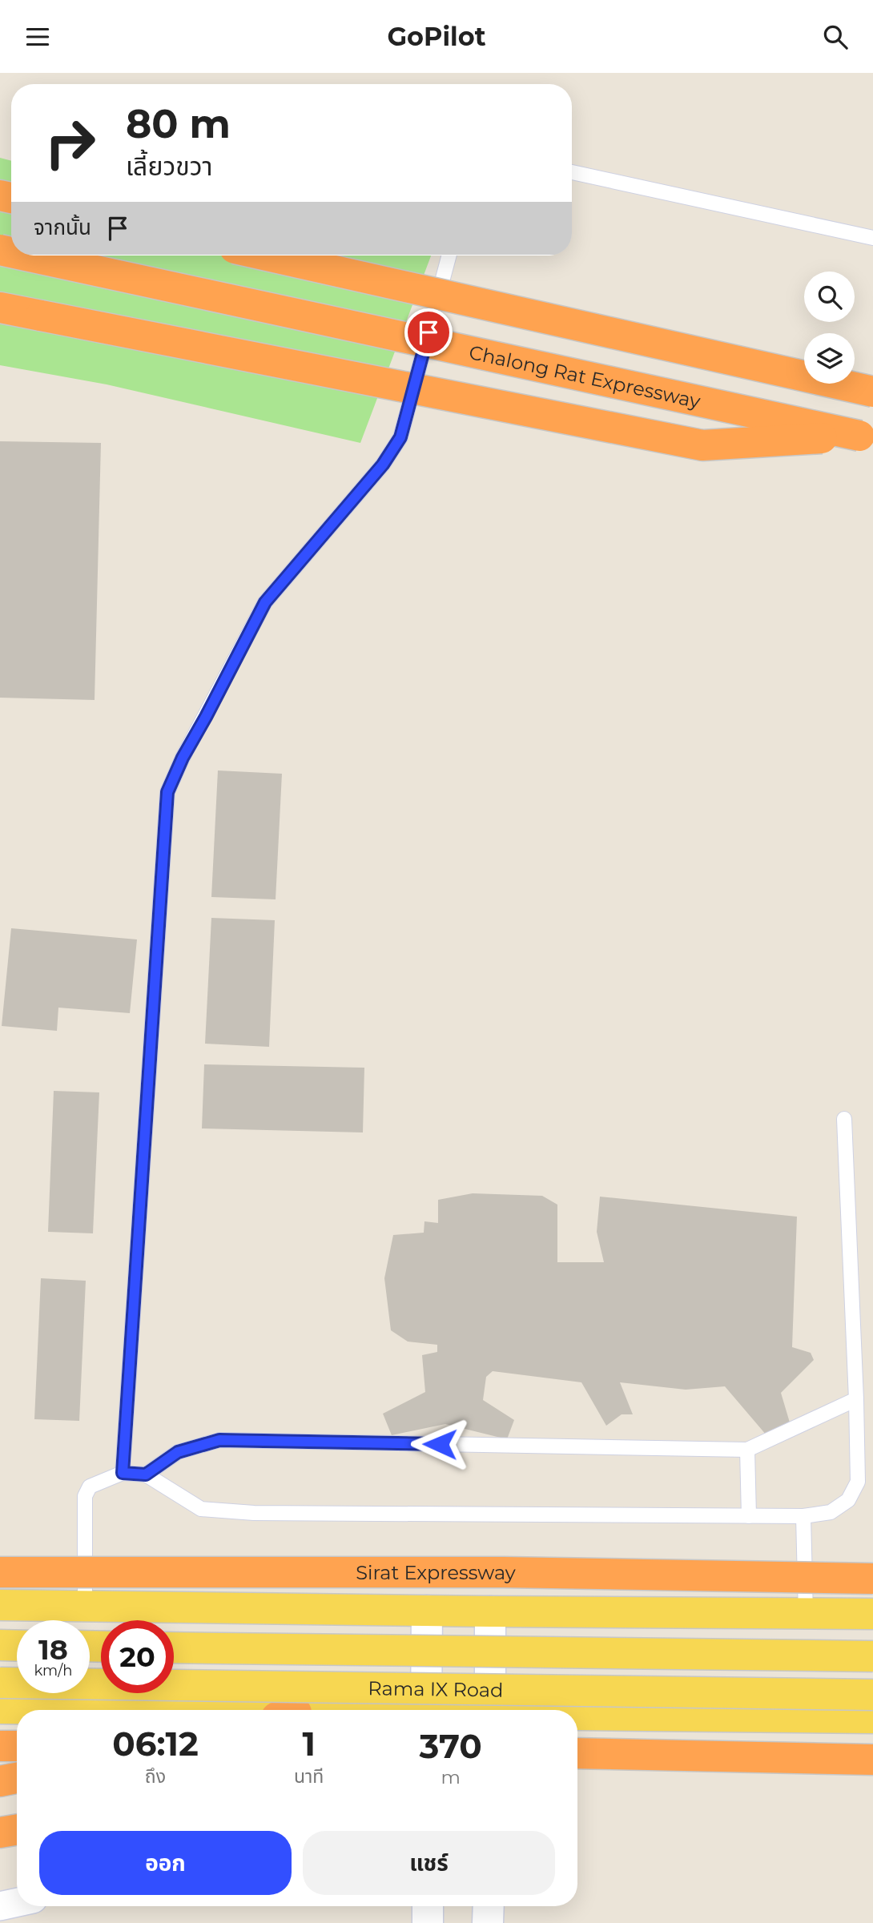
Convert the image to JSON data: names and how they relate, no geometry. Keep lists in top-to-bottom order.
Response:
{
  "streets": {
    "highway": ["Chalong Rat Expressway", "Sirat Expressway"],
    "main road": ["Rama IX Road"]
  },
  "page": {
    "header": "GoPilot",
    "turn": ["80 m", "เลี้ยวขวา"],
    "then": "จากนั้น",
    "speed": "18 km/h",
    "limit": "20",
    "eta": [
      "06:12",
      "ถึง",
      "1",
      "นาที",
      "370",
      "m"
    ],
    "buttons": ["ออก", "แชร์"]
  }
}
